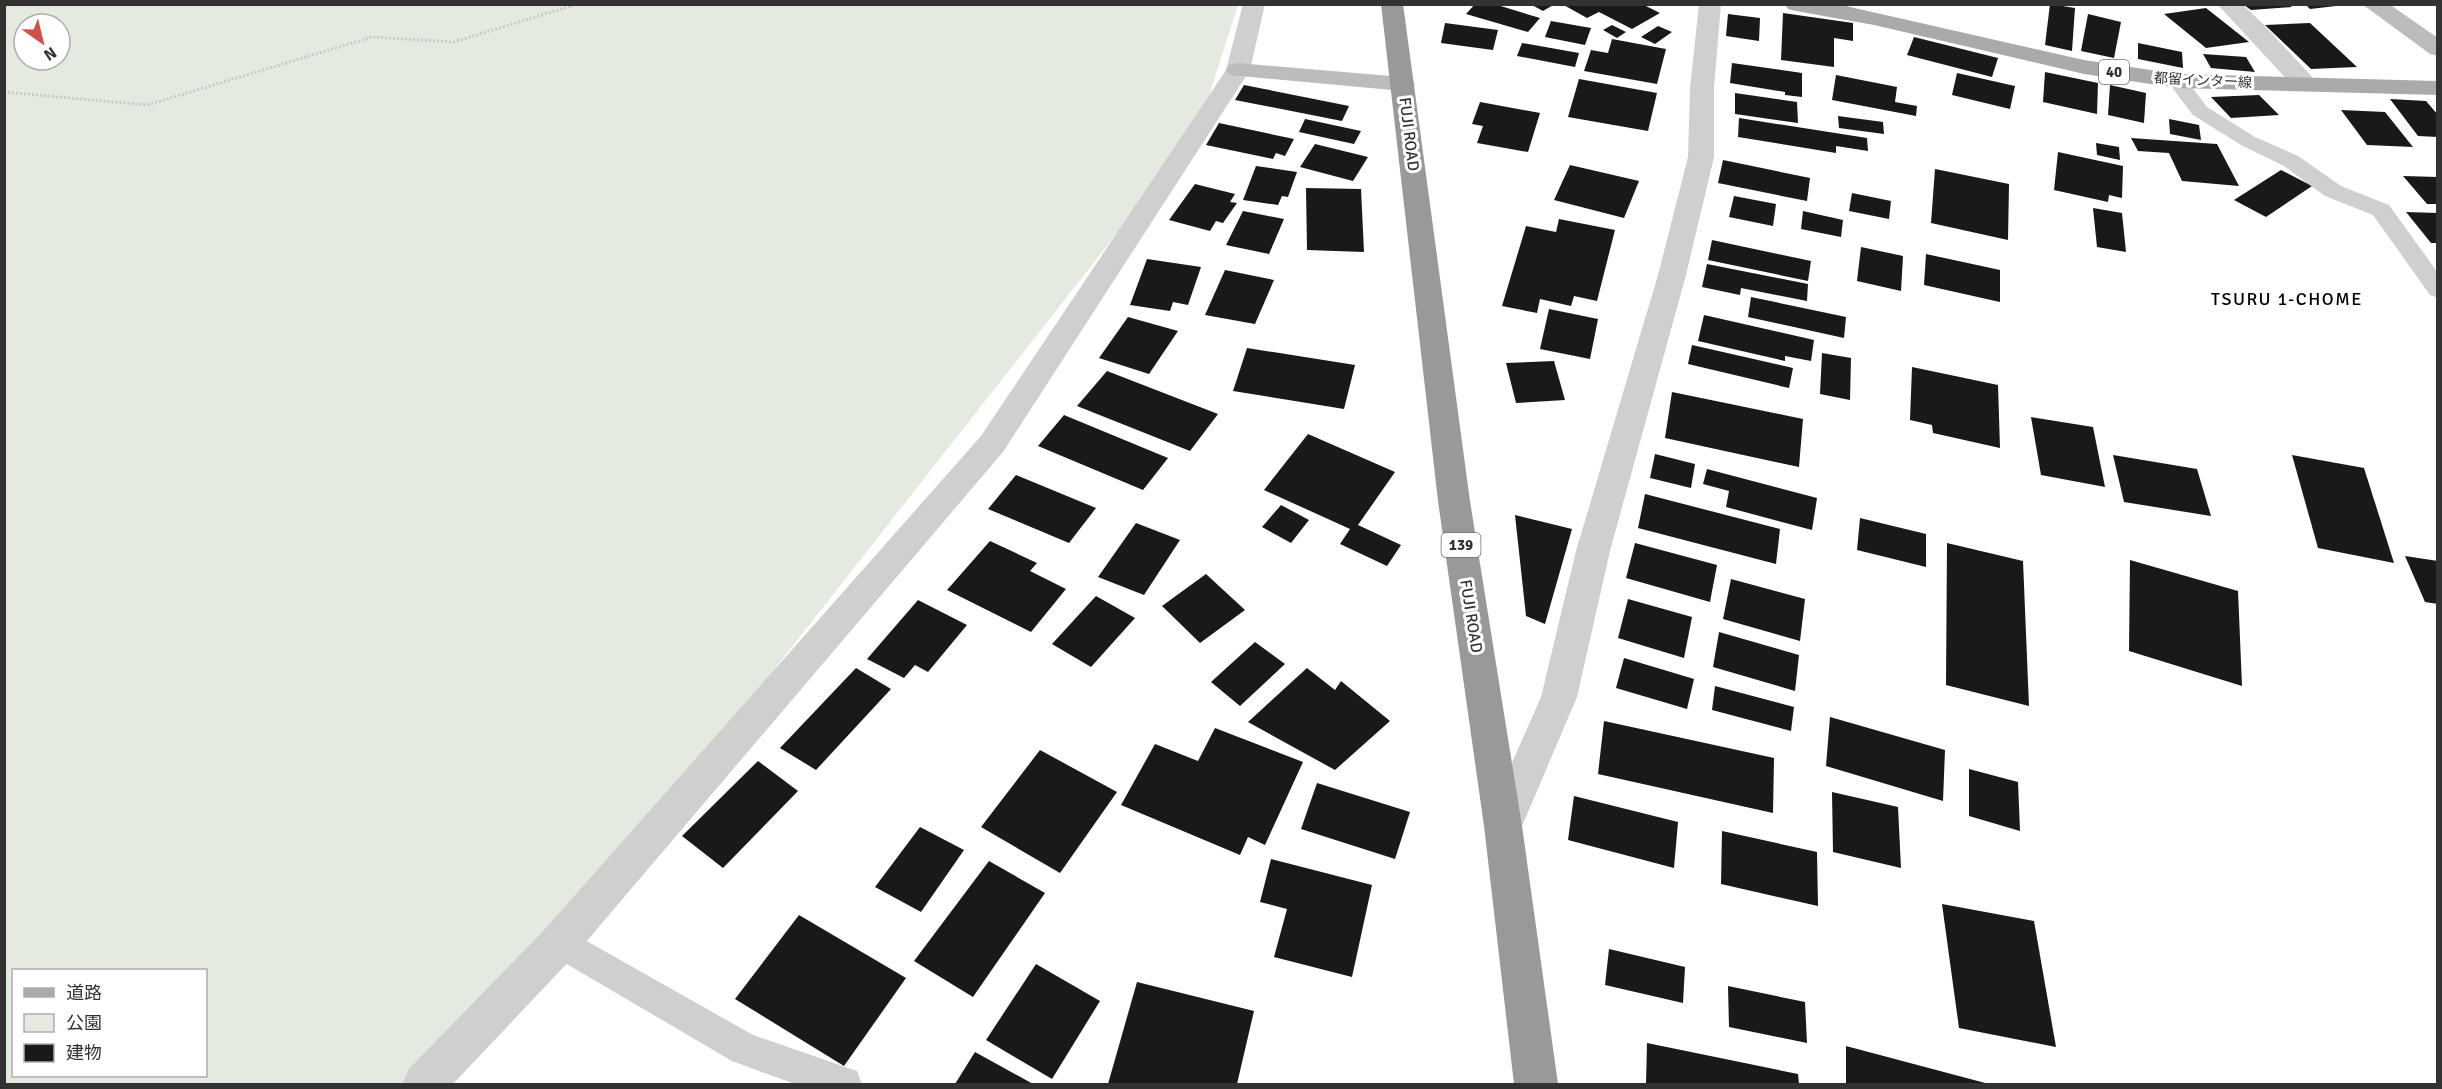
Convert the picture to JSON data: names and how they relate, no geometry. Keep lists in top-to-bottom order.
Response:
{
  "streets": {
    "highway": ["FUJI ROAD", "139"],
    "main road": ["40", "都留インター線"]
  },
  "districts": ["TSURU 1-CHOME"],
  "legend": ["道路", "公園", "建物"],
  "north": "bottom right"
}
